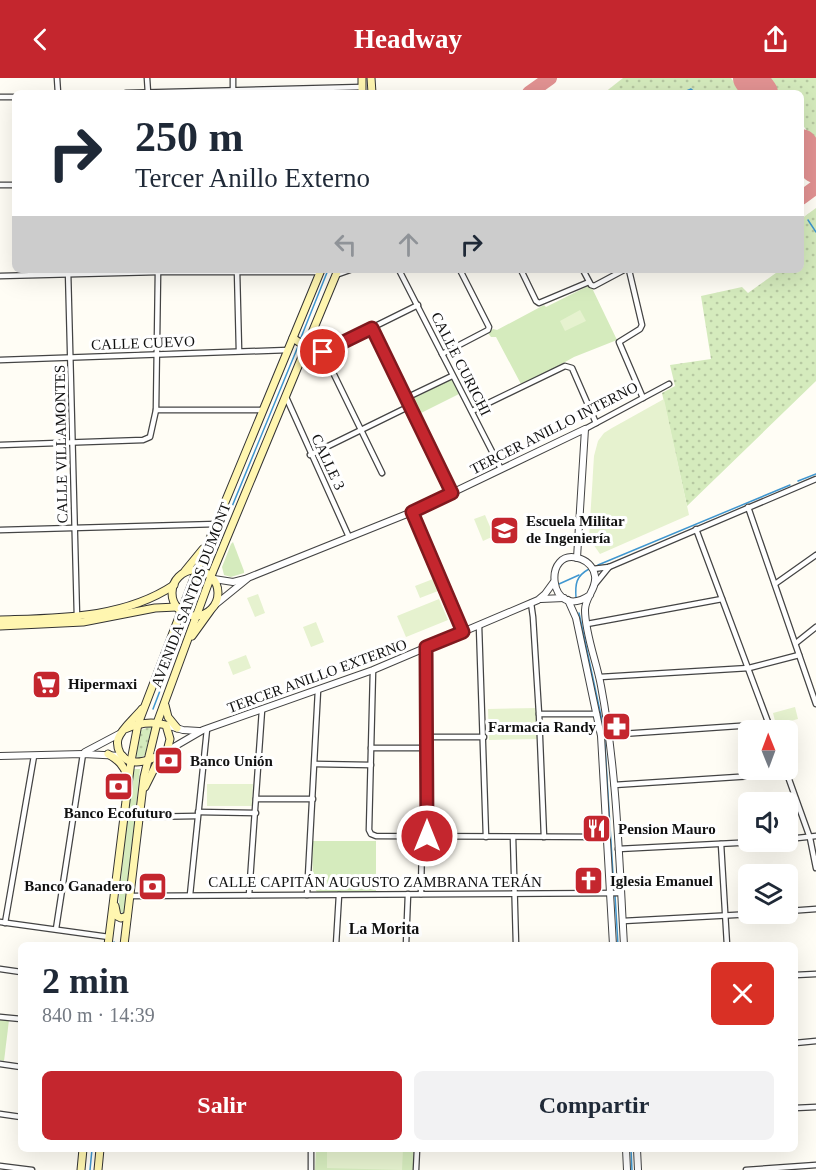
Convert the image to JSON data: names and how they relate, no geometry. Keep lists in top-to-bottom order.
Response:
{
  "streets": {
    "main road": ["AVENIDA SANTOS DUMONT"],
    "street": [
      "CALLE CUEVO",
      "CALLE CURICHI",
      "TERCER ANILLO INTERNO",
      "CALLE VILLAMONTES",
      "CALLE 3",
      "TERCER ANILLO EXTERNO",
      "CALLE CAPITÁN AUGUSTO ZAMBRANA TERÁN"
    ]
  },
  "crossings": [
    ["CALLE CUEVO", "CALLE VILLAMONTES"],
    ["CALLE CUEVO", "AVENIDA SANTOS DUMONT"],
    ["CALLE CURICHI", "TERCER ANILLO INTERNO"],
    ["TERCER ANILLO INTERNO", "CALLE 3"],
    ["TERCER ANILLO INTERNO", "AVENIDA SANTOS DUMONT"],
    ["CALLE 3", "AVENIDA SANTOS DUMONT"],
    ["AVENIDA SANTOS DUMONT", "CALLE CAPITÁN AUGUSTO ZAMBRANA TERÁN"]
  ],
  "districts": ["La Morita"],
  "places": {
    "school or university": ["Escuela Militar de Ingeniería"],
    "supermarket": ["Hipermaxi"],
    "pharmacy": ["Farmacia Randy"],
    "bank": ["Banco Unión", "Banco Ecofuturo", "Banco Ganadero"],
    "restaurant": ["Pension Mauro"],
    "church": ["Iglesia Emanuel"]
  },
  "north": "top",
  "page": {
    "header": "Headway",
    "turn": ["250 m", "Tercer Anillo Externo"],
    "heading": ["2 min", "840 m · 14:39"],
    "buttons": ["Salir", "Compartir"]
  }
}
